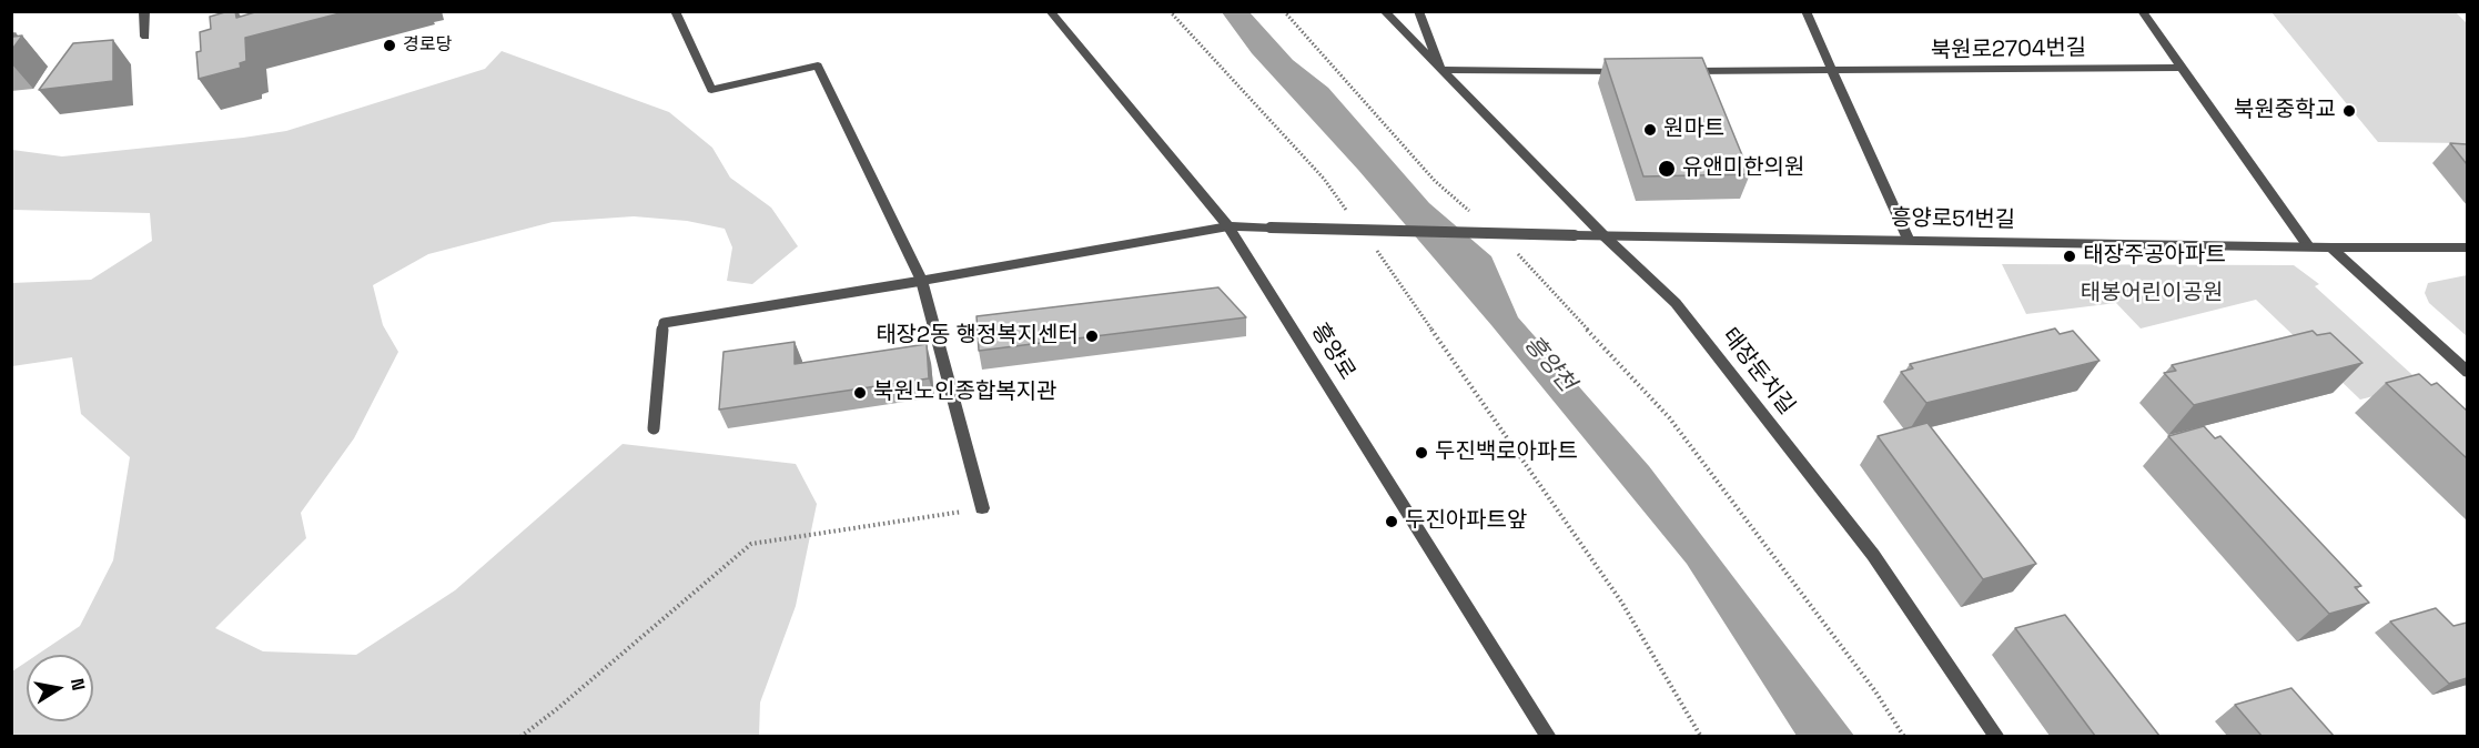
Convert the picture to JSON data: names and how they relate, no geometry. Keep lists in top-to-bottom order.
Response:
{
  "streets": {
    "street": [
      "북원로2704번길",
      "흥양로51번길",
      "흥양로",
      "태장둔치길"
    ]
  },
  "crossings": [
    ["흥양로51번길", "흥양로"],
    ["흥양로51번길", "태장둔치길"]
  ],
  "water": ["흥양천"],
  "parks": ["태봉어린이공원"],
  "places": [
    "경로당",
    "북원중학교",
    "원마트",
    "유앤미한의원",
    "태장주공아파트",
    "태장2동 행정복지센터",
    "북원노인종합복지관",
    "두진백로아파트",
    "두진아파트앞"
  ],
  "north": "right"
}
